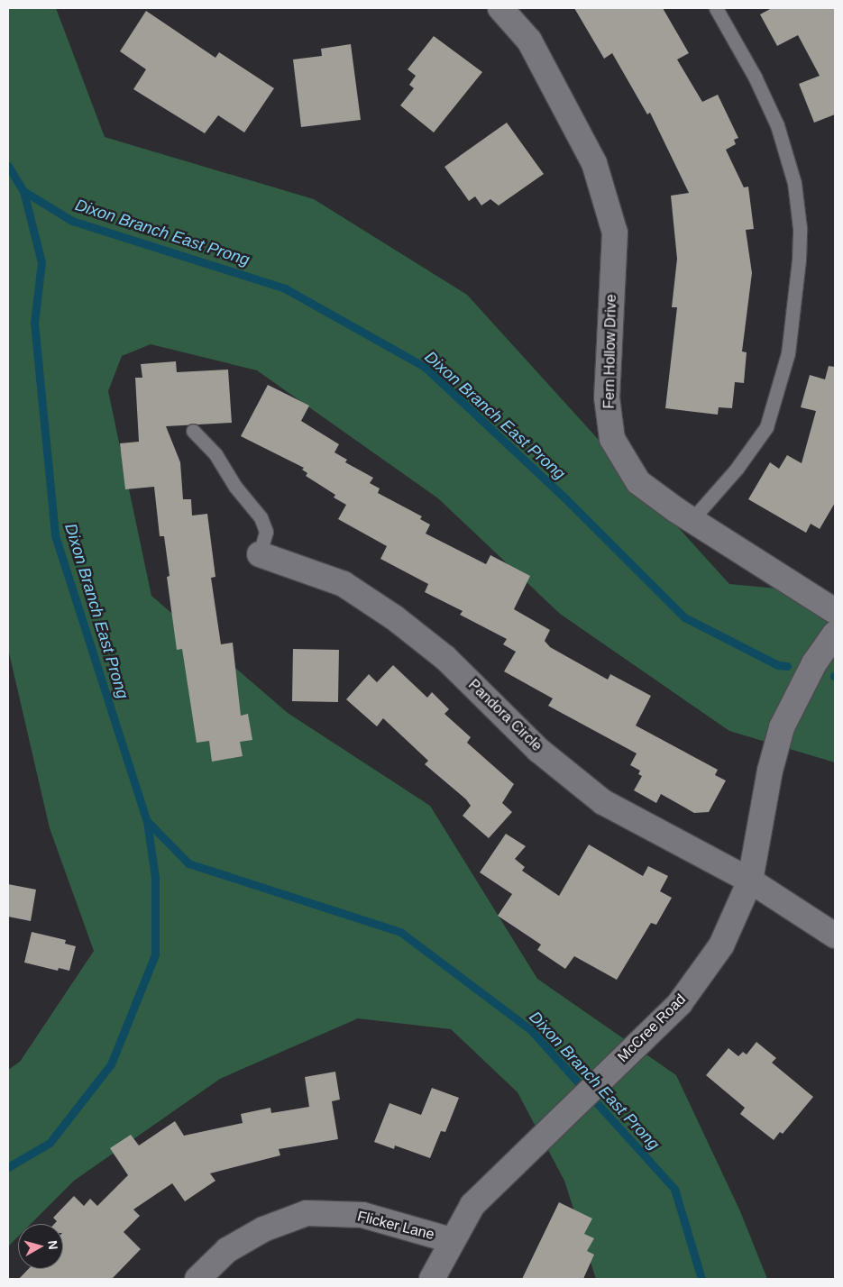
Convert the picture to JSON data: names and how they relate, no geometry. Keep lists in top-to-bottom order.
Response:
{
  "streets": {
    "street": [
      "Fern Hollow Drive",
      "Pandora Circle",
      "McCree Road",
      "Flicker Lane"
    ]
  },
  "crossings": [
    ["Pandora Circle", "McCree Road"],
    ["McCree Road", "Flicker Lane"]
  ],
  "water": ["Dixon Branch East Prong"],
  "north": "right"
}
